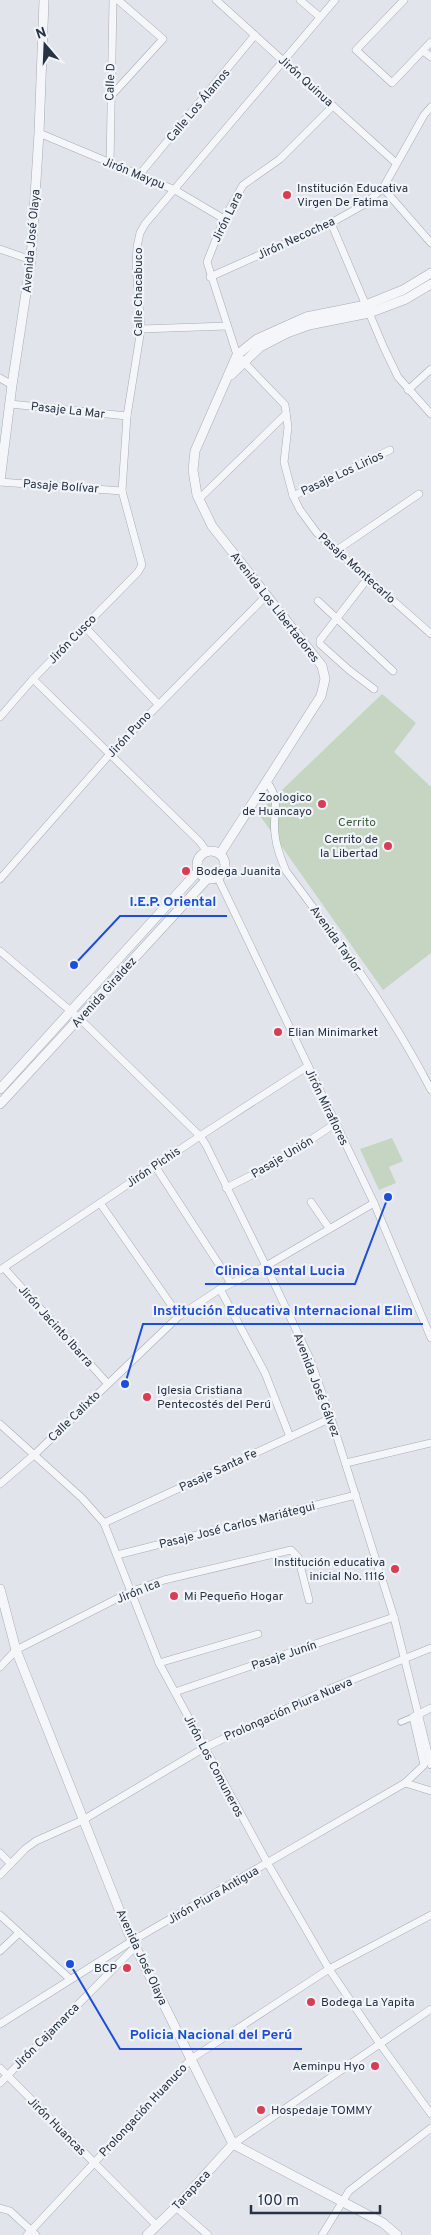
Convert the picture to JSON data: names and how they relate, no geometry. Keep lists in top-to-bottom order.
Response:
{
  "streets": {
    "street": [
      "Jirón Quinua",
      "Calle D",
      "Calle Los Álamos",
      "Jirón Maypu",
      "Jirón Lara",
      "Jirón Necochea",
      "Avenida José Olaya",
      "Calle Chacabuco",
      "Pasaje La Mar",
      "Pasaje Los Lirios",
      "Pasaje Bolívar",
      "Pasaje Montecarlo",
      "Avenida Los Libertadores",
      "Jirón Cusco",
      "Jirón Puno",
      "Avenida Taylor",
      "Avenida Giraldez",
      "Jirón Miraflores",
      "Pasaje Unión",
      "Jirón Pichis",
      "Jirón Jacinto Ibarra",
      "Avenida José Gálvez",
      "Calle Calixto",
      "Pasaje Santa Fe",
      "Pasaje José Carlos Mariátegui",
      "Jirón Ica",
      "Pasaje Junín",
      "Prolongación Piura Nueva",
      "Jirón Los Comuneros",
      "Jirón Piura Antigua",
      "Jirón Cajamarca",
      "Prolongación Huanuco",
      "Jirón Huancas",
      "Tarapaca"
    ]
  },
  "crossings": [
    ["Jirón Quinua", "Calle Los Álamos"],
    ["Jirón Quinua", "Jirón Lara"],
    ["Jirón Quinua", "Jirón Necochea"],
    ["Jirón Quinua", "Calle Chacabuco"],
    ["Calle D", "Jirón Maypu"],
    ["Calle Los Álamos", "Jirón Maypu"],
    ["Jirón Maypu", "Jirón Lara"],
    ["Jirón Maypu", "Avenida José Olaya"],
    ["Jirón Maypu", "Calle Chacabuco"],
    ["Jirón Lara", "Jirón Necochea"],
    ["Jirón Lara", "Pasaje Montecarlo"],
    ["Jirón Lara", "Avenida Los Libertadores"],
    ["Avenida José Olaya", "Pasaje La Mar"],
    ["Avenida José Olaya", "Pasaje Bolívar"],
    ["Avenida José Olaya", "Jirón Ica"],
    ["Avenida José Olaya", "Prolongación Piura Nueva"],
    ["Avenida José Olaya", "Jirón Piura Antigua"],
    ["Avenida José Olaya", "Jirón Cajamarca"],
    ["Avenida José Olaya", "Prolongación Huanuco"],
    ["Avenida José Olaya", "Tarapaca"],
    ["Calle Chacabuco", "Pasaje La Mar"],
    ["Calle Chacabuco", "Pasaje Bolívar"],
    ["Calle Chacabuco", "Jirón Cusco"],
    ["Pasaje Los Lirios", "Pasaje Montecarlo"],
    ["Pasaje Montecarlo", "Avenida Los Libertadores"],
    ["Avenida Los Libertadores", "Jirón Puno"],
    ["Avenida Los Libertadores", "Avenida Taylor"],
    ["Avenida Los Libertadores", "Avenida Giraldez"],
    ["Avenida Los Libertadores", "Jirón Miraflores"],
    ["Avenida Giraldez", "Jirón Miraflores"],
    ["Avenida Giraldez", "Avenida José Gálvez"],
    ["Jirón Miraflores", "Pasaje Unión"],
    ["Jirón Miraflores", "Jirón Pichis"],
    ["Jirón Miraflores", "Calle Calixto"],
    ["Pasaje Unión", "Avenida José Gálvez"],
    ["Jirón Pichis", "Jirón Jacinto Ibarra"],
    ["Jirón Pichis", "Avenida José Gálvez"],
    ["Jirón Jacinto Ibarra", "Calle Calixto"],
    ["Avenida José Gálvez", "Calle Calixto"],
    ["Avenida José Gálvez", "Pasaje Santa Fe"],
    ["Avenida José Gálvez", "Pasaje José Carlos Mariátegui"],
    ["Avenida José Gálvez", "Pasaje Junín"],
    ["Avenida José Gálvez", "Prolongación Piura Nueva"],
    ["Avenida José Gálvez", "Jirón Piura Antigua"],
    ["Calle Calixto", "Jirón Los Comuneros"],
    ["Pasaje Santa Fe", "Jirón Los Comuneros"],
    ["Pasaje José Carlos Mariátegui", "Jirón Los Comuneros"],
    ["Jirón Ica", "Jirón Los Comuneros"],
    ["Pasaje Junín", "Jirón Los Comuneros"],
    ["Prolongación Piura Nueva", "Jirón Los Comuneros"],
    ["Jirón Los Comuneros", "Jirón Piura Antigua"],
    ["Jirón Los Comuneros", "Prolongación Huanuco"],
    ["Jirón Piura Antigua", "Jirón Cajamarca"],
    ["Jirón Cajamarca", "Jirón Huancas"],
    ["Prolongación Huanuco", "Jirón Huancas"],
    ["Jirón Huancas", "Tarapaca"]
  ],
  "parks": ["Cerrito"],
  "places": [
    "Institución Educativa Virgen De Fatima",
    "Zoologico de Huancayo",
    "Cerrito de la Libertad",
    "Bodega Juanita",
    "I.E.P. Oriental",
    "Elian Minimarket",
    "Clinica Dental Lucia",
    "Institución Educativa Internacional Elim",
    "Iglesia Cristiana Pentecostés del Perú",
    "Institución educativa inicial No. 1116",
    "Mi Pequeño Hogar",
    "Policia Nacional del Perú",
    "BCP",
    "Bodega La Yapita",
    "Aeminpu Hyo",
    "Hospedaje TOMMY"
  ],
  "scale_bar": "100 m",
  "north": "top"
}
